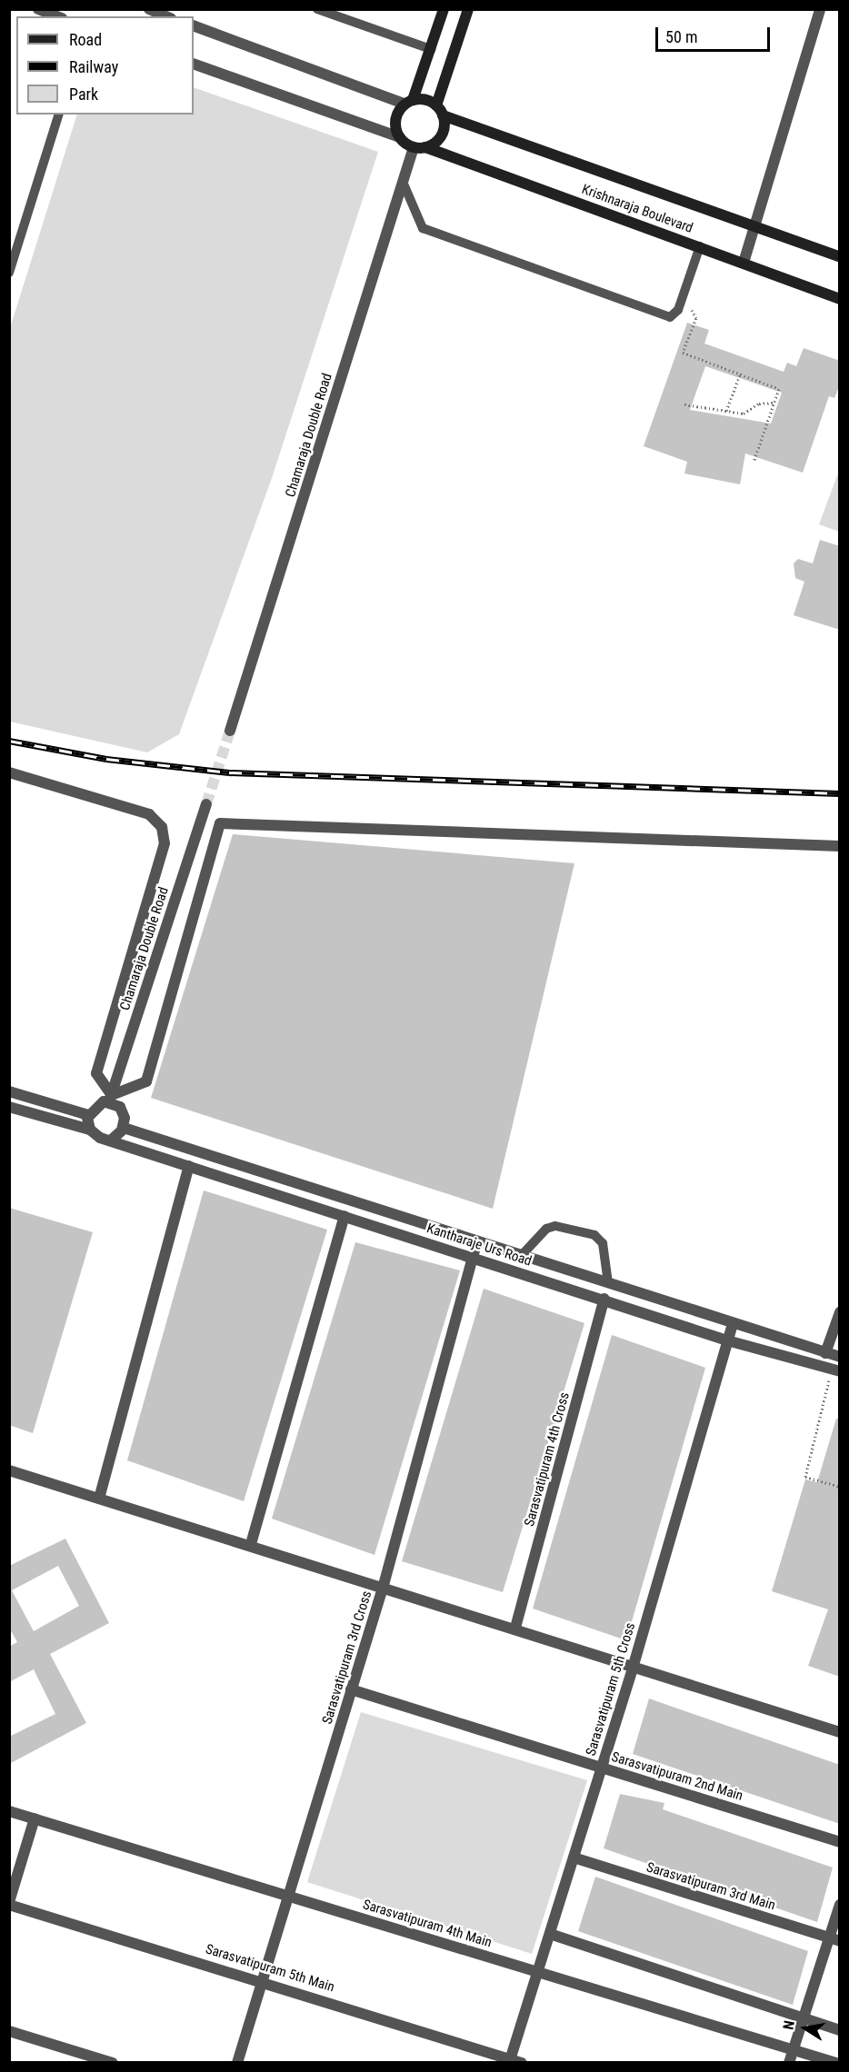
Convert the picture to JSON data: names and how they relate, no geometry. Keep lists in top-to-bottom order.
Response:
{
  "streets": {
    "main road": ["Krishnaraja Boulevard"],
    "street": [
      "Chamaraja Double Road",
      "Kantharaje Urs Road",
      "Sarasvatipuram 4th Cross",
      "Sarasvatipuram 3rd Cross",
      "Sarasvatipuram 5th Cross",
      "Sarasvatipuram 2nd Main",
      "Sarasvatipuram 3rd Main",
      "Sarasvatipuram 4th Main",
      "Sarasvatipuram 5th Main"
    ]
  },
  "crossings": [
    ["Krishnaraja Boulevard", "Chamaraja Double Road"],
    ["Chamaraja Double Road", "Kantharaje Urs Road"],
    ["Kantharaje Urs Road", "Sarasvatipuram 4th Cross"],
    ["Kantharaje Urs Road", "Sarasvatipuram 3rd Cross"],
    ["Kantharaje Urs Road", "Sarasvatipuram 5th Cross"],
    ["Sarasvatipuram 3rd Cross", "Sarasvatipuram 2nd Main"],
    ["Sarasvatipuram 3rd Cross", "Sarasvatipuram 4th Main"],
    ["Sarasvatipuram 3rd Cross", "Sarasvatipuram 5th Main"],
    ["Sarasvatipuram 5th Cross", "Sarasvatipuram 2nd Main"],
    ["Sarasvatipuram 5th Cross", "Sarasvatipuram 3rd Main"],
    ["Sarasvatipuram 5th Cross", "Sarasvatipuram 4th Main"],
    ["Sarasvatipuram 5th Cross", "Sarasvatipuram 5th Main"]
  ],
  "legend": ["Road", "Railway", "Park"],
  "scale_bar": "50 m",
  "north": "left"
}
